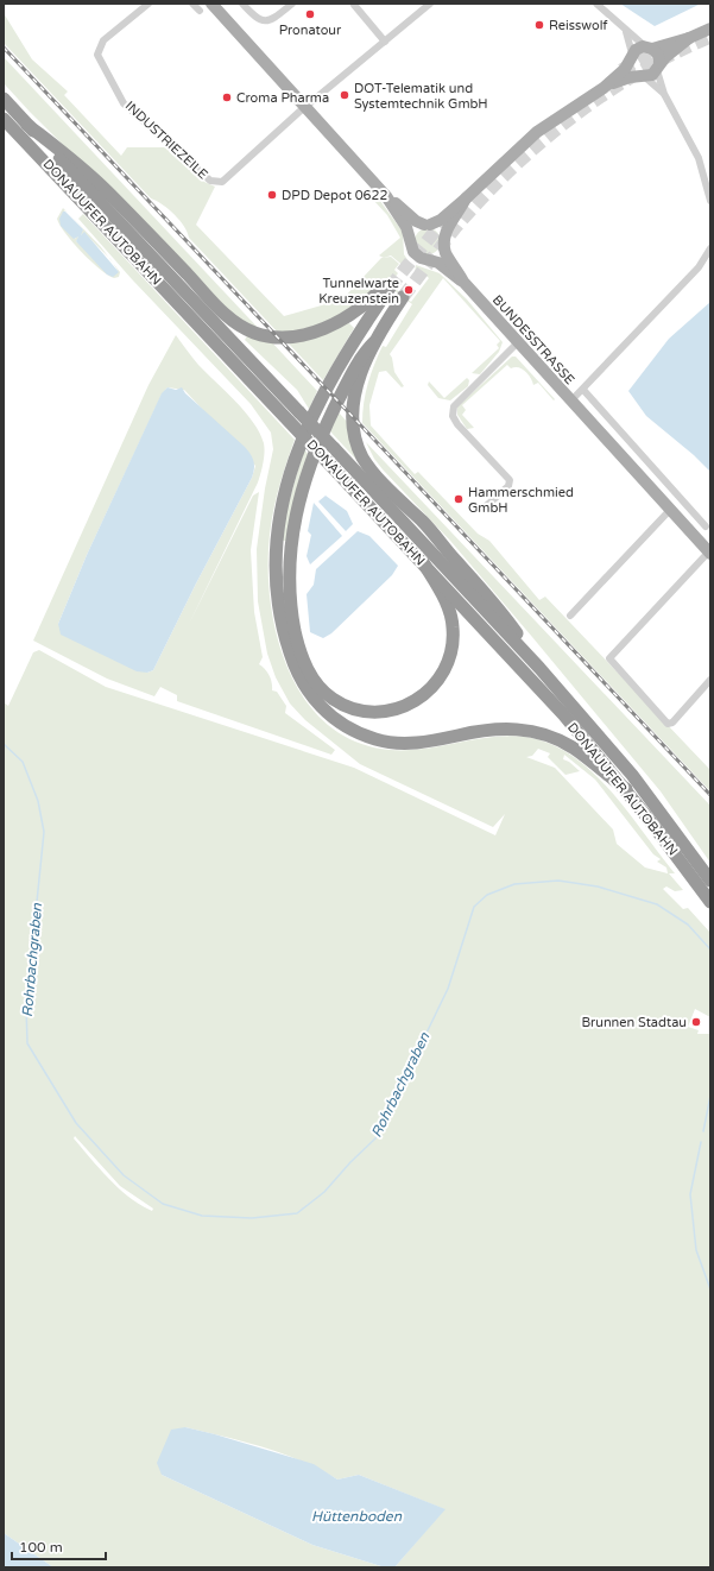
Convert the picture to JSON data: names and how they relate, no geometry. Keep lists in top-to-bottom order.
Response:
{
  "streets": {
    "highway": ["DONAUUFER AUTOBAHN"],
    "main road": ["BUNDESSTRASSE"],
    "street": ["INDUSTRIEZEILE"]
  },
  "water": ["Rohrbachgraben", "Hüttenboden"],
  "places": [
    "Pronatour",
    "Reisswolf",
    "DOT-Telematik und Systemtechnik GmbH",
    "Croma Pharma",
    "DPD Depot 0622",
    "Tunnelwarte Kreuzenstein",
    "Hammerschmied GmbH",
    "Brunnen Stadtau"
  ],
  "scale_bar": "100 m"
}
